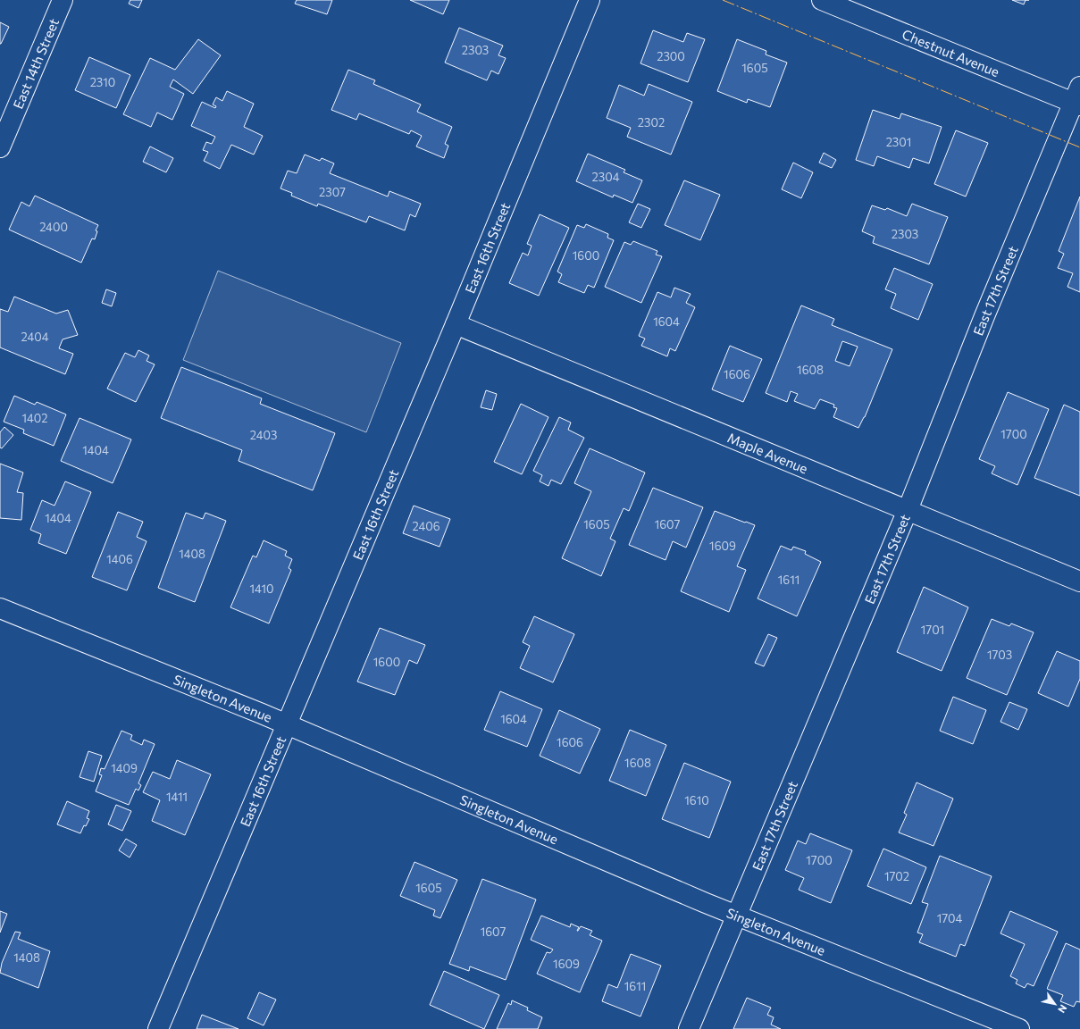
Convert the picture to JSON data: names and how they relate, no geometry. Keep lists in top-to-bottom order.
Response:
{
  "streets": {
    "street": [
      "Chestnut Avenue",
      "East 14th Street",
      "East 16th Street",
      "East 17th Street",
      "Maple Avenue",
      "Singleton Avenue"
    ]
  },
  "crossings": [
    ["Chestnut Avenue", "East 17th Street"],
    ["East 16th Street", "Maple Avenue"],
    ["East 16th Street", "Singleton Avenue"],
    ["East 17th Street", "Maple Avenue"],
    ["East 17th Street", "Singleton Avenue"]
  ],
  "house_numbers": [
    "2303",
    "2300",
    "1605",
    "2310",
    "2302",
    "2301",
    "2304",
    "2307",
    "2400",
    "2303",
    "1600",
    "1604",
    "2404",
    "1608",
    "1606",
    "1402",
    "1700",
    "2403",
    "1404",
    "1404",
    "1605",
    "1607",
    "2406",
    "1609",
    "1408",
    "1406",
    "1611",
    "1410",
    "1701",
    "1703",
    "1600",
    "1604",
    "1606",
    "1608",
    "1409",
    "1411",
    "1610",
    "1700",
    "1702",
    "1605",
    "1704",
    "1607",
    "1408",
    "1609",
    "1611"
  ],
  "north": "bottom right"
}
